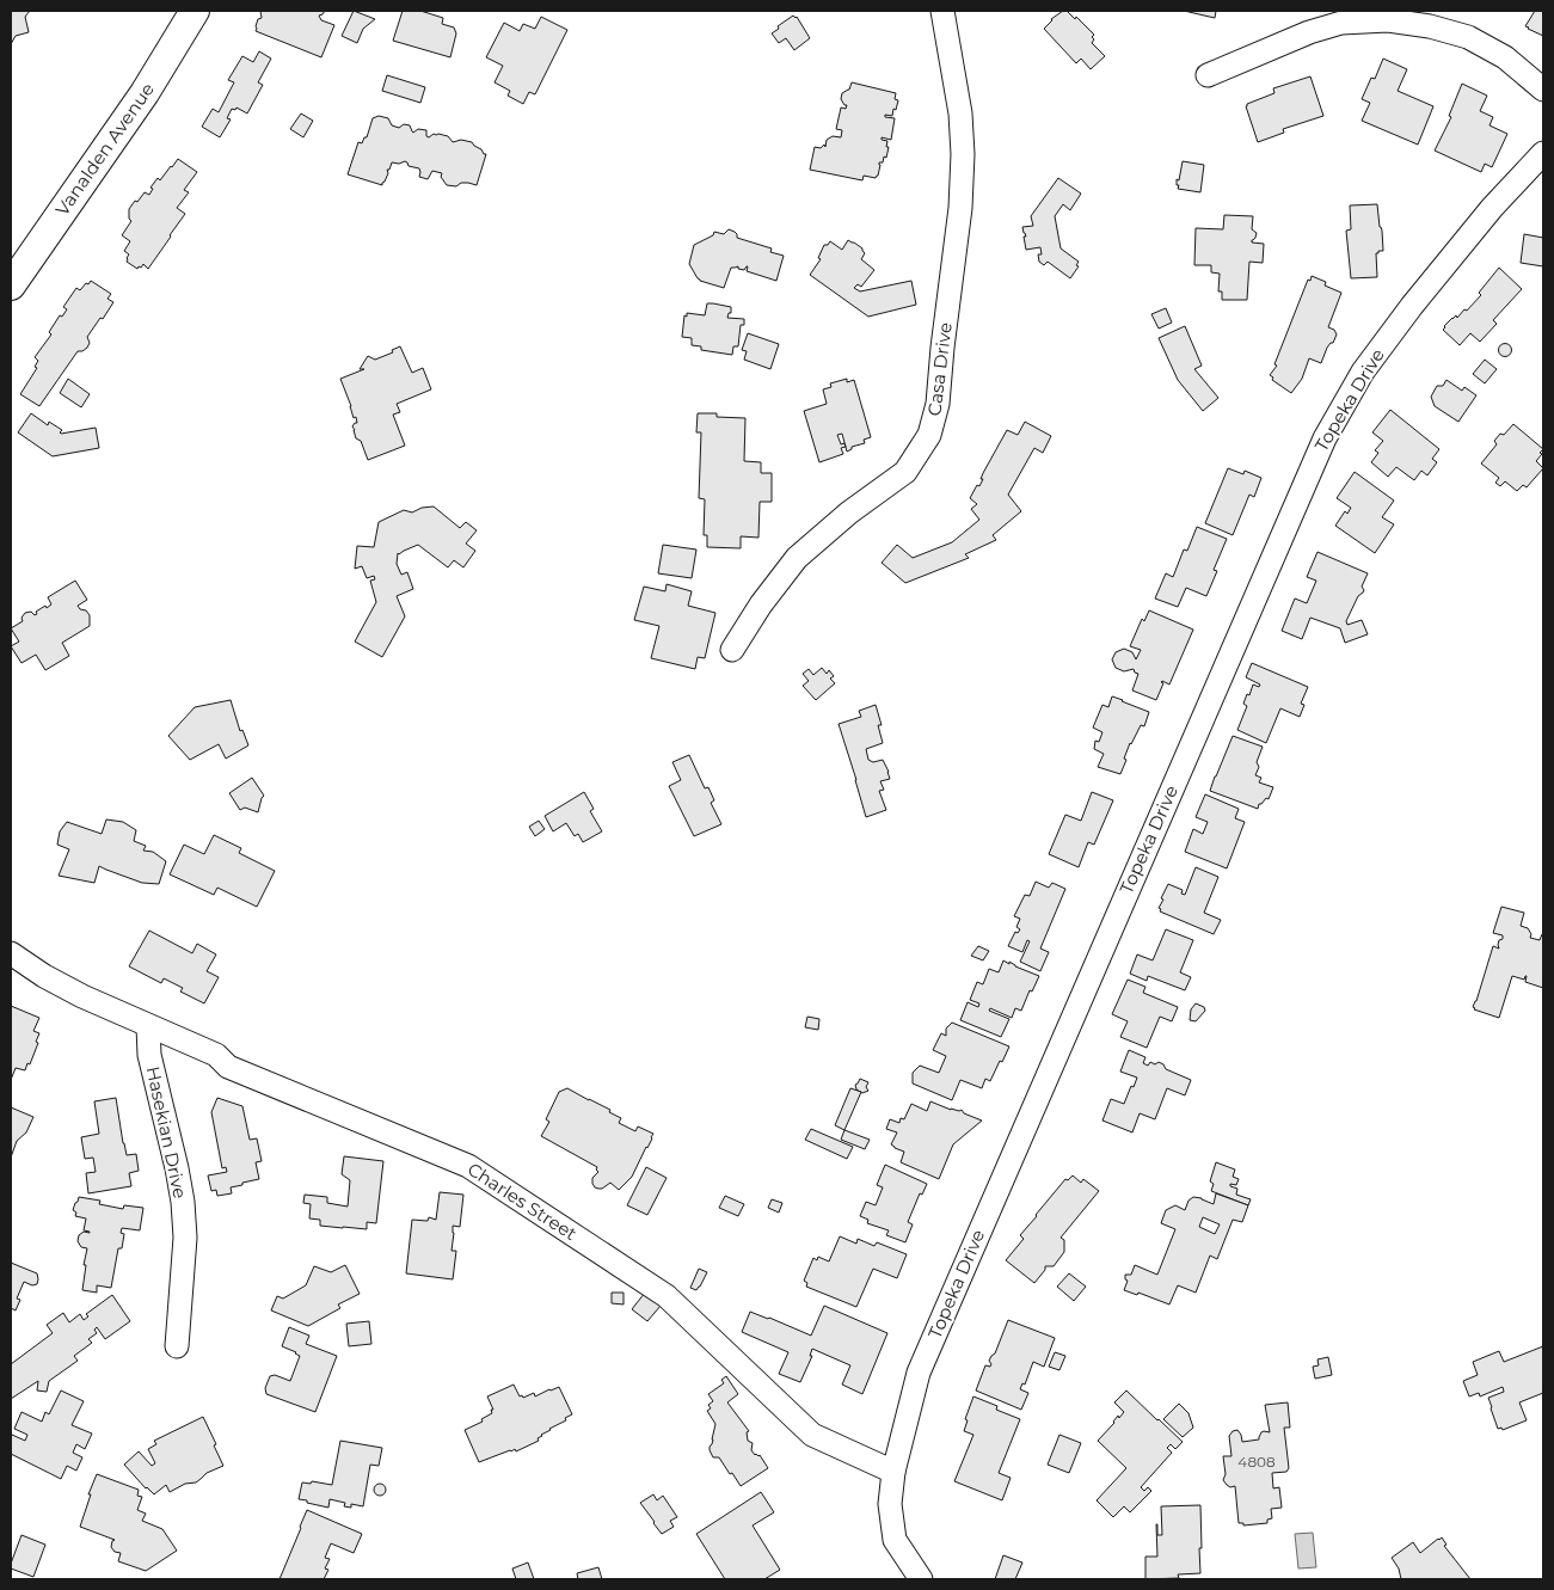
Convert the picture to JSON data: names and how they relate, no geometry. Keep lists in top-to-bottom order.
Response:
{
  "streets": {
    "main road": ["Vanalden Avenue"],
    "street": [
      "Casa Drive",
      "Topeka Drive",
      "Hasekian Drive",
      "Charles Street"
    ]
  },
  "crossings": [
    ["Topeka Drive", "Charles Street"],
    ["Hasekian Drive", "Charles Street"]
  ],
  "house_numbers": ["4808"]
}
